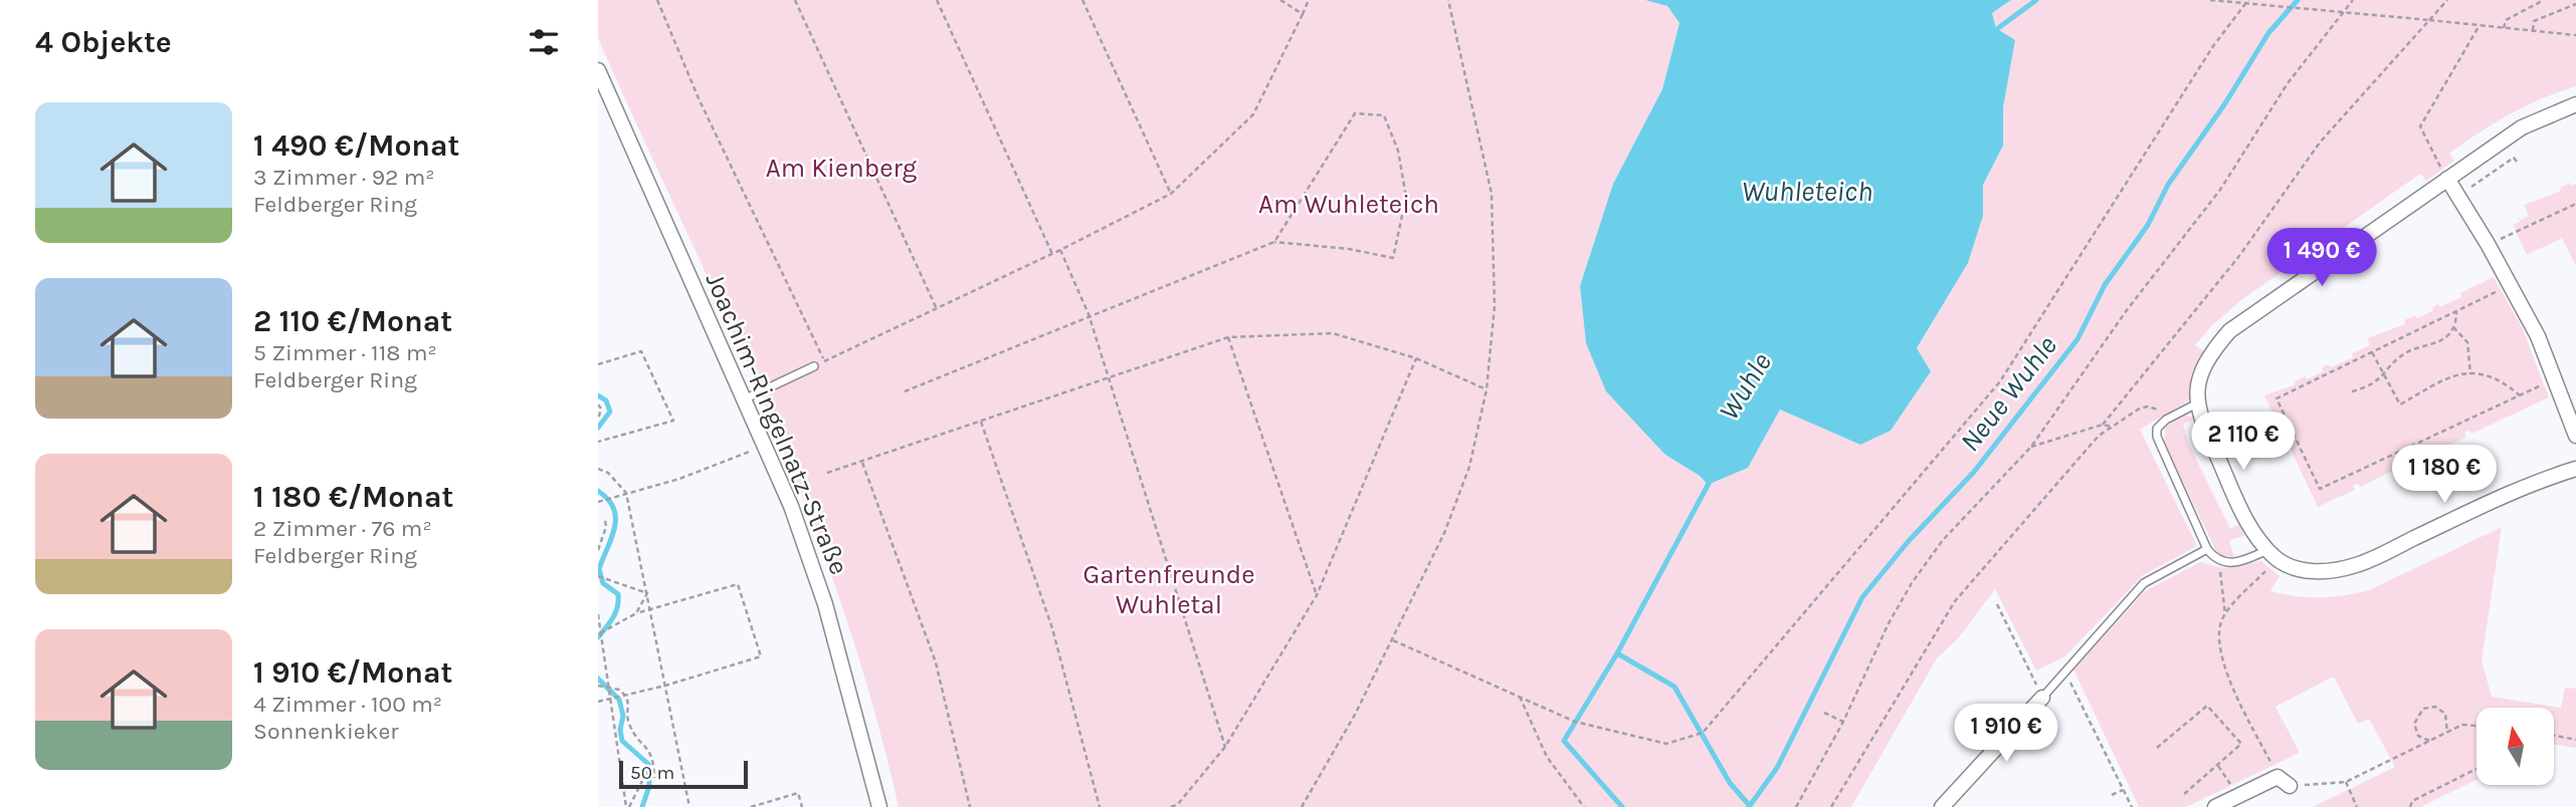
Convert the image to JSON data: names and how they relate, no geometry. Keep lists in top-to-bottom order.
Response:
{
  "streets": {
    "street": ["Joachim-Ringelnatz-Straße"]
  },
  "water": ["Wuhleteich", "Wuhle", "Neue Wuhle"],
  "parks": ["Am Kienberg", "Am Wuhleteich", "Gartenfreunde Wuhletal"],
  "scale_bar": "50 m",
  "north": "top",
  "page": {
    "heading": "4 Objekte",
    "list": [
      {
        "name": "1 490 €/Monat",
        "note": "3 Zimmer · 92 m² · Feldberger Ring"
      },
      {
        "name": "2 110 €/Monat",
        "note": "5 Zimmer · 118 m² · Feldberger Ring"
      },
      {
        "name": "1 180 €/Monat",
        "note": "2 Zimmer · 76 m² · Feldberger Ring"
      },
      {
        "name": "1 910 €/Monat",
        "note": "4 Zimmer · 100 m² · Sonnenkieker"
      }
    ],
    "price": [
      "1 490 €",
      "2 110 €",
      "1 180 €",
      "1 910 €"
    ],
    "scale": "50 m"
  }
}
